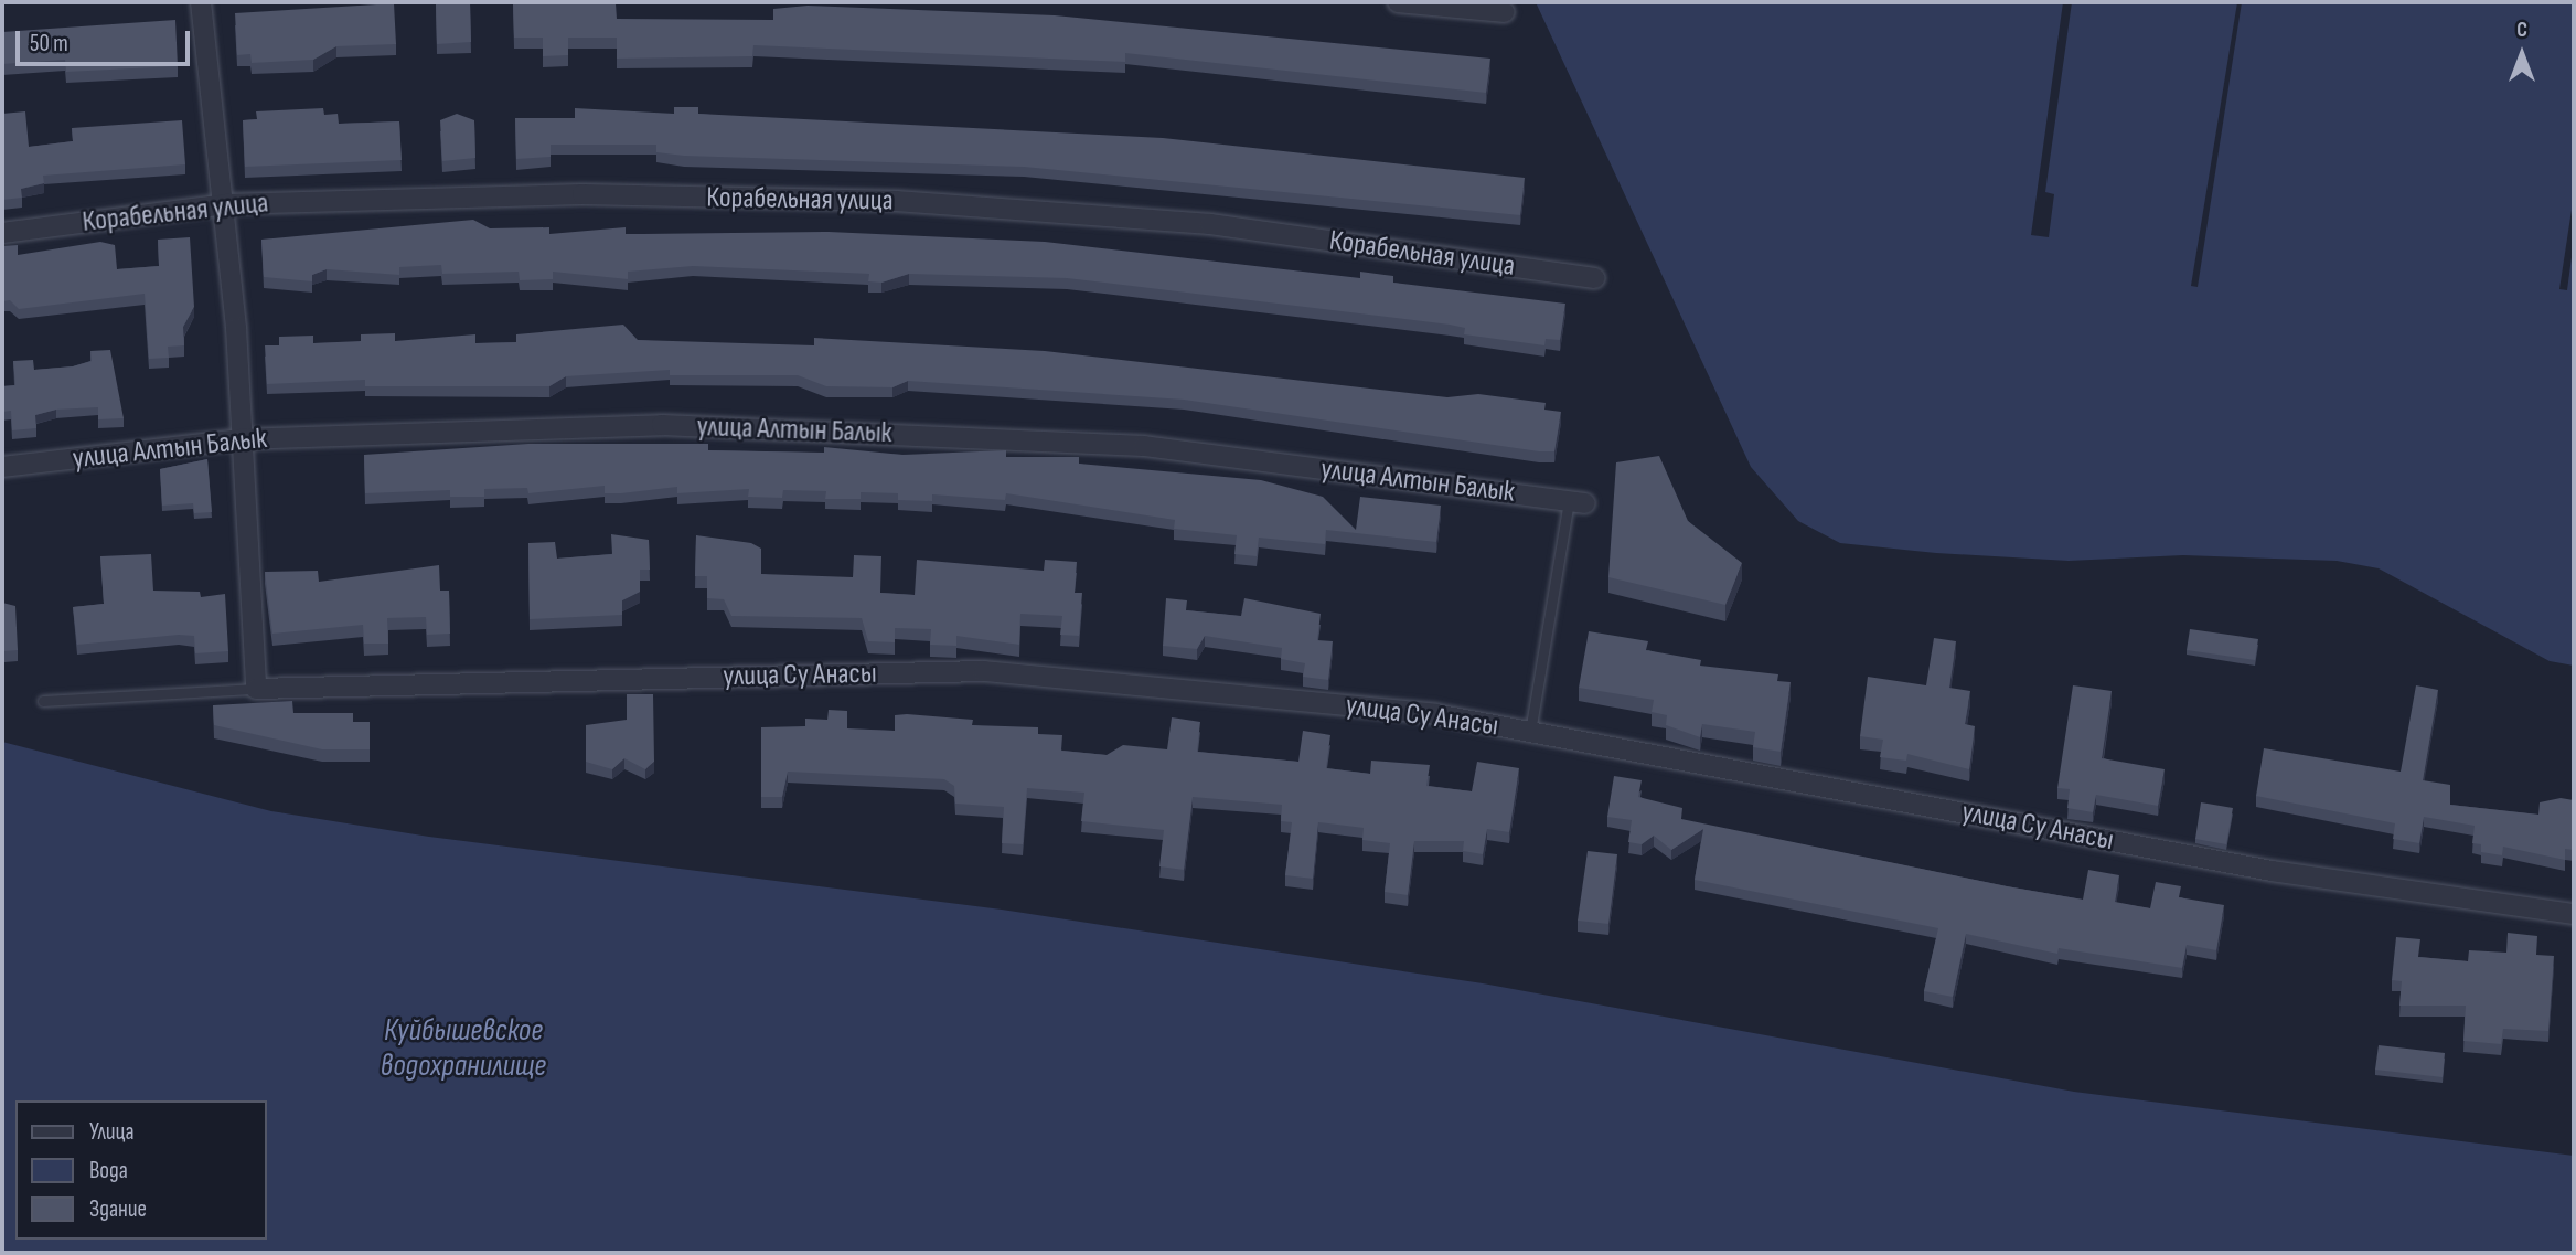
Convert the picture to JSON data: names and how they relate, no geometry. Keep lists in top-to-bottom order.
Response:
{
  "streets": {
    "street": ["Корабельная улица", "улица Алтын Балык", "улица Су Анасы"]
  },
  "water": ["Куйбышевское водохранилище"],
  "legend": ["Улица", "Вода", "Здание"],
  "scale_bar": "50 m",
  "north": "top"
}
